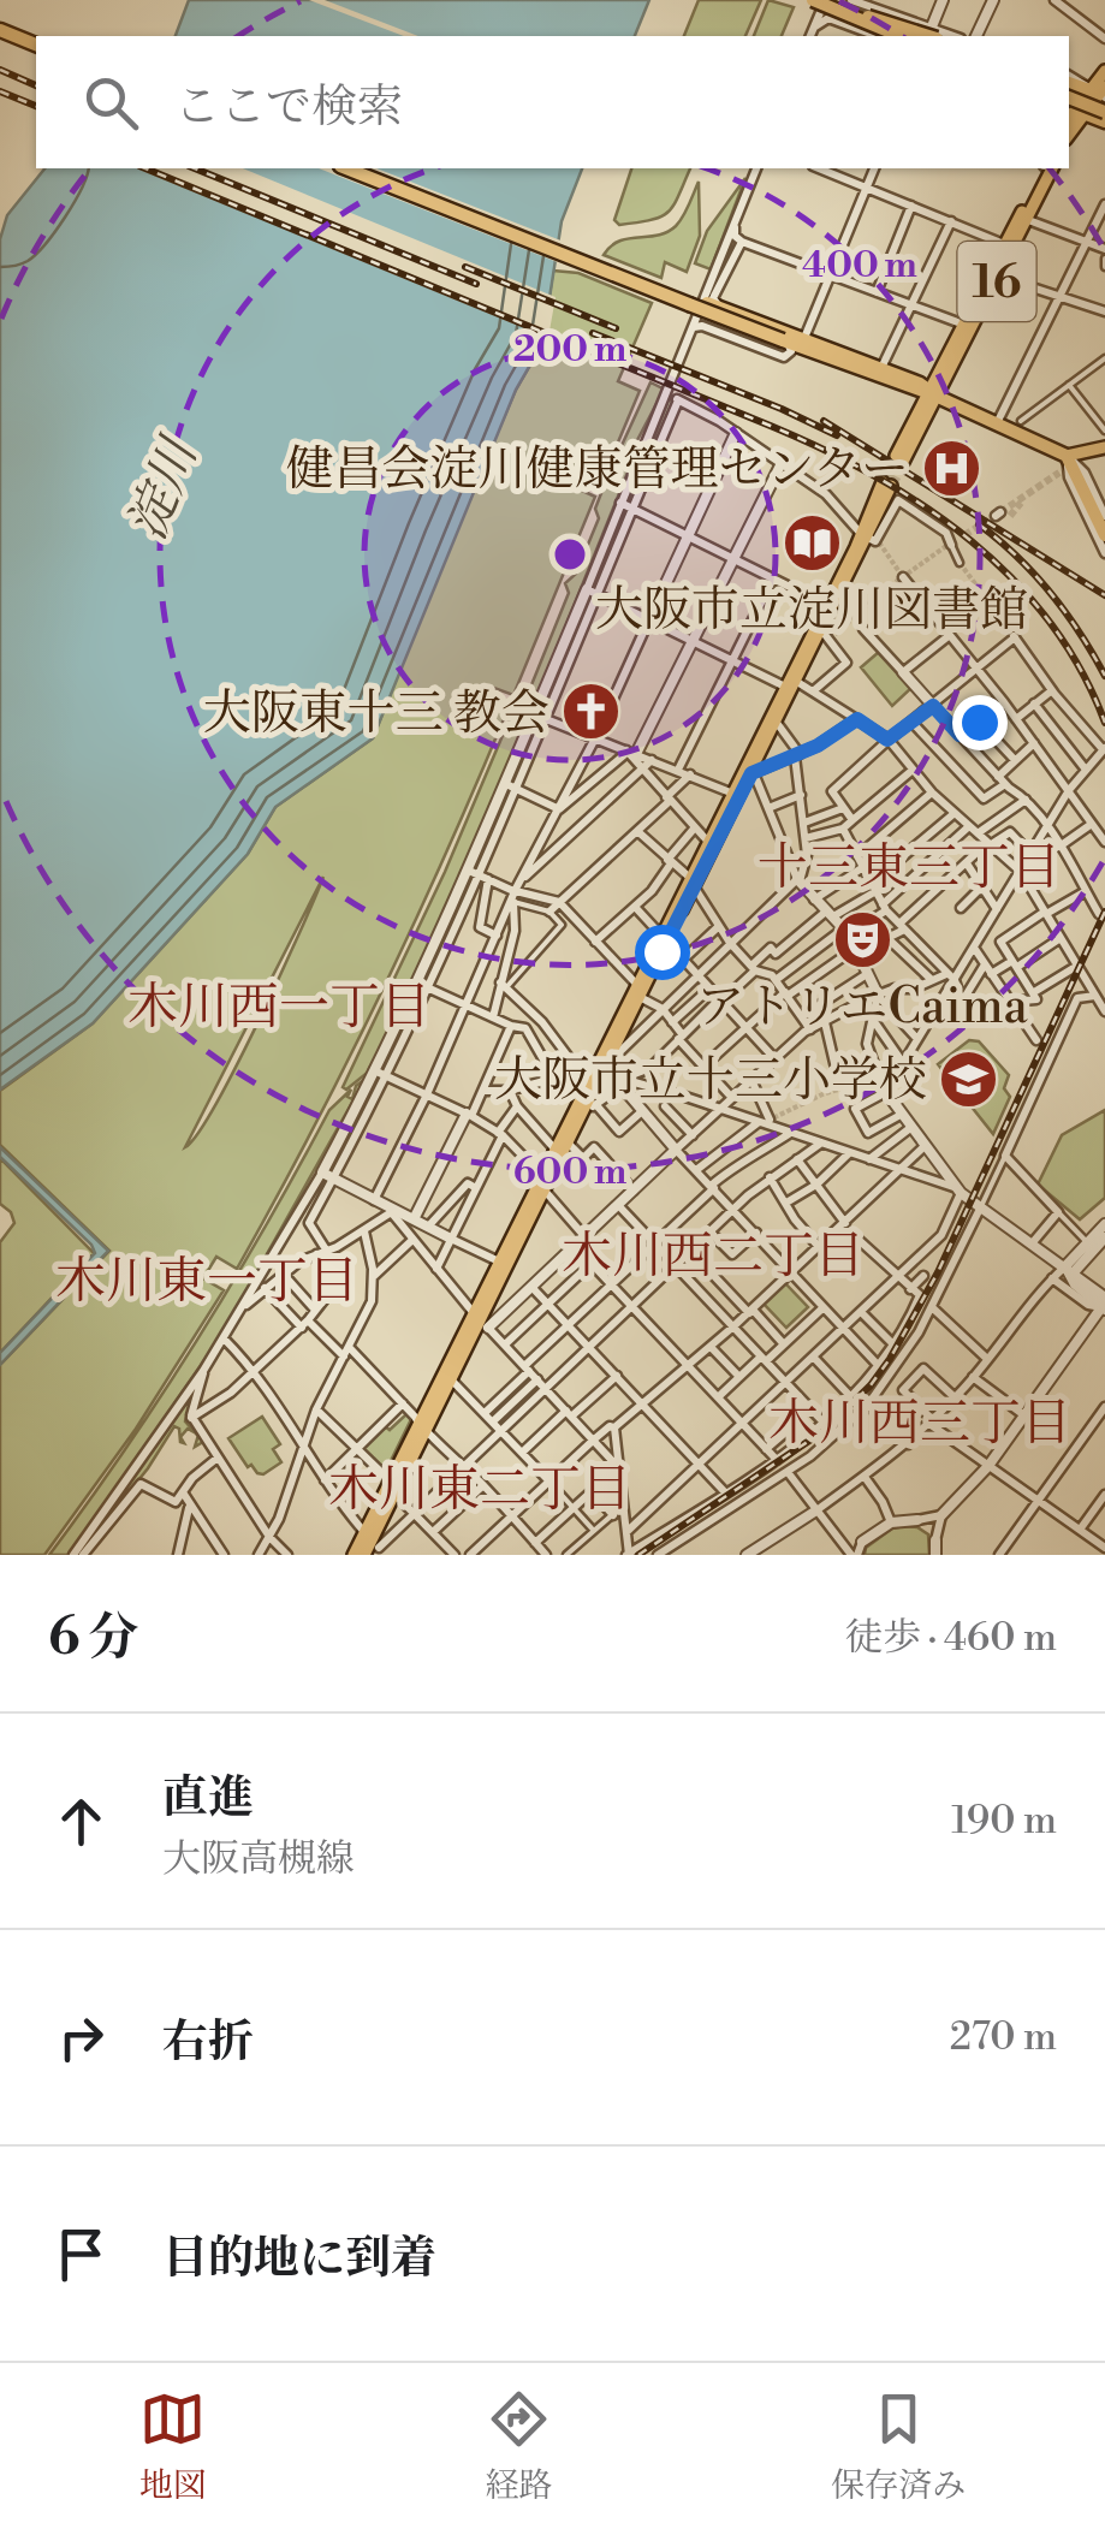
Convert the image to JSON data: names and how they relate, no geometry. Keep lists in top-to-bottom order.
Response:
{
  "streets": {
    "main road": ["16"]
  },
  "districts": [
    "十三東三丁目",
    "木川西一丁目",
    "木川西二丁目",
    "木川東一丁目",
    "木川西三丁目",
    "木川東二丁目"
  ],
  "water": ["淀川"],
  "places": {
    "hospital": ["健昌会淀川健康管理センター"],
    "library": ["大阪市立淀川図書館"],
    "church": ["大阪東十三 教会"],
    "theatre": ["アトリエCaima"],
    "school or university": ["大阪市立十三小学校"]
  },
  "page": {
    "search": "ここで検索",
    "heading": ["6 分", "徒歩 · 460 m"],
    "list": [
      ["直進", "大阪高槻線", "190 m"],
      ["右折", "270 m"],
      "目的地に到着"
    ],
    "nav": ["地図", "経路", "保存済み"]
  },
  "rings": ["400 m", "200 m", "600 m"]
}
